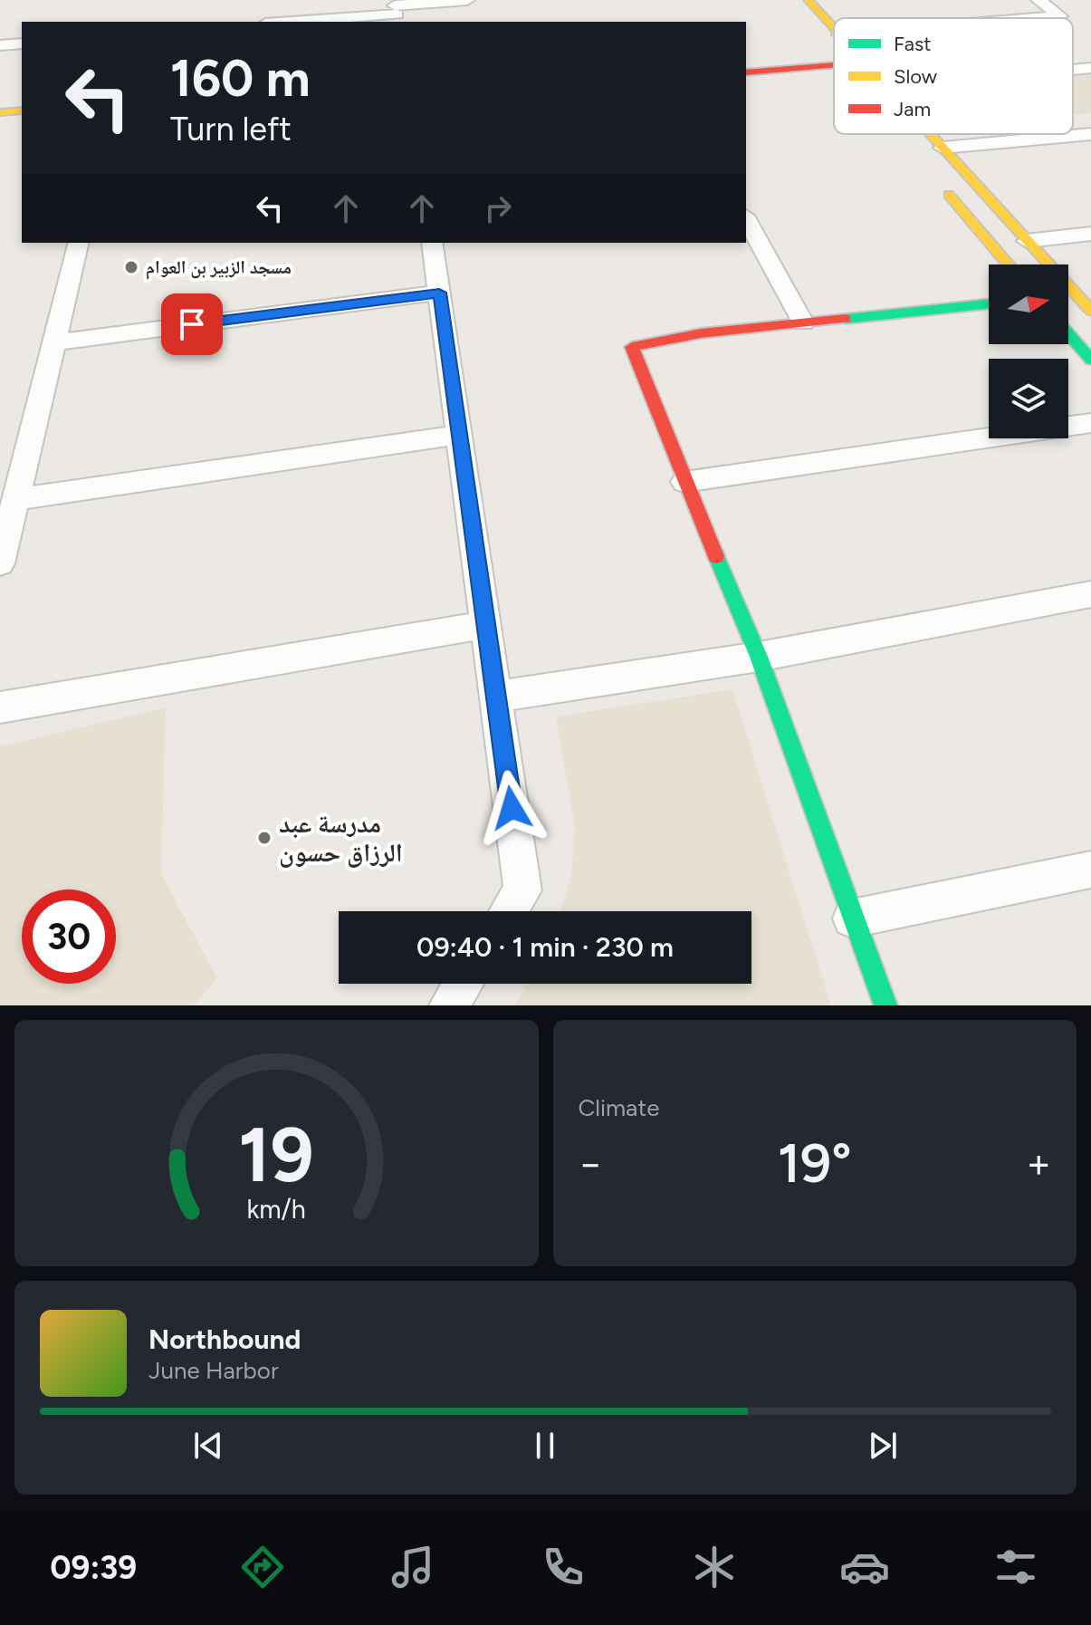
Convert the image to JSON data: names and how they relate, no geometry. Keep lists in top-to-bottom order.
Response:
{
  "places": ["مسجد الزبير بن العوام", "مدرسة عبد الرزاق حسون"],
  "legend": ["Fast", "Slow", "Jam"],
  "north": "right",
  "page": {
    "turn": ["160 m", "Turn left"],
    "limit": "30",
    "trip": "09:40 · 1 min · 230 m",
    "tile": "Climate",
    "heat": ["−", "19°", "+"],
    "song": ["Northbound", "June Harbor"],
    "tabs": "09:39",
    "gauge": ["19", "km/h"]
  }
}
